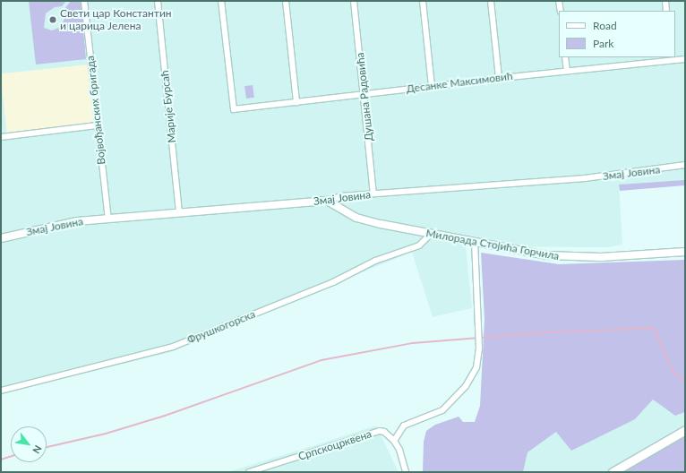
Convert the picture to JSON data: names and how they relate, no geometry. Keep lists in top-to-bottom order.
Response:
{
  "streets": {
    "street": [
      "Десанке Максимовић",
      "Душана Радовића",
      "Марије Бурсаћ",
      "Војвођанских бригада",
      "Змај Јовина",
      "Милорада Стојића Горчила",
      "Фрушкогорска",
      "Српскоцрквена"
    ]
  },
  "crossings": [
    ["Десанке Максимовић", "Душана Радовића"],
    ["Душана Радовића", "Змај Јовина"],
    ["Марије Бурсаћ", "Змај Јовина"],
    ["Војвођанских бригада", "Змај Јовина"],
    ["Змај Јовина", "Милорада Стојића Горчила"],
    ["Милорада Стојића Горчила", "Фрушкогорска"]
  ],
  "places": ["Свети цар Константин и царица Јелена"],
  "legend": ["Road", "Park"],
  "north": "bottom right"
}
